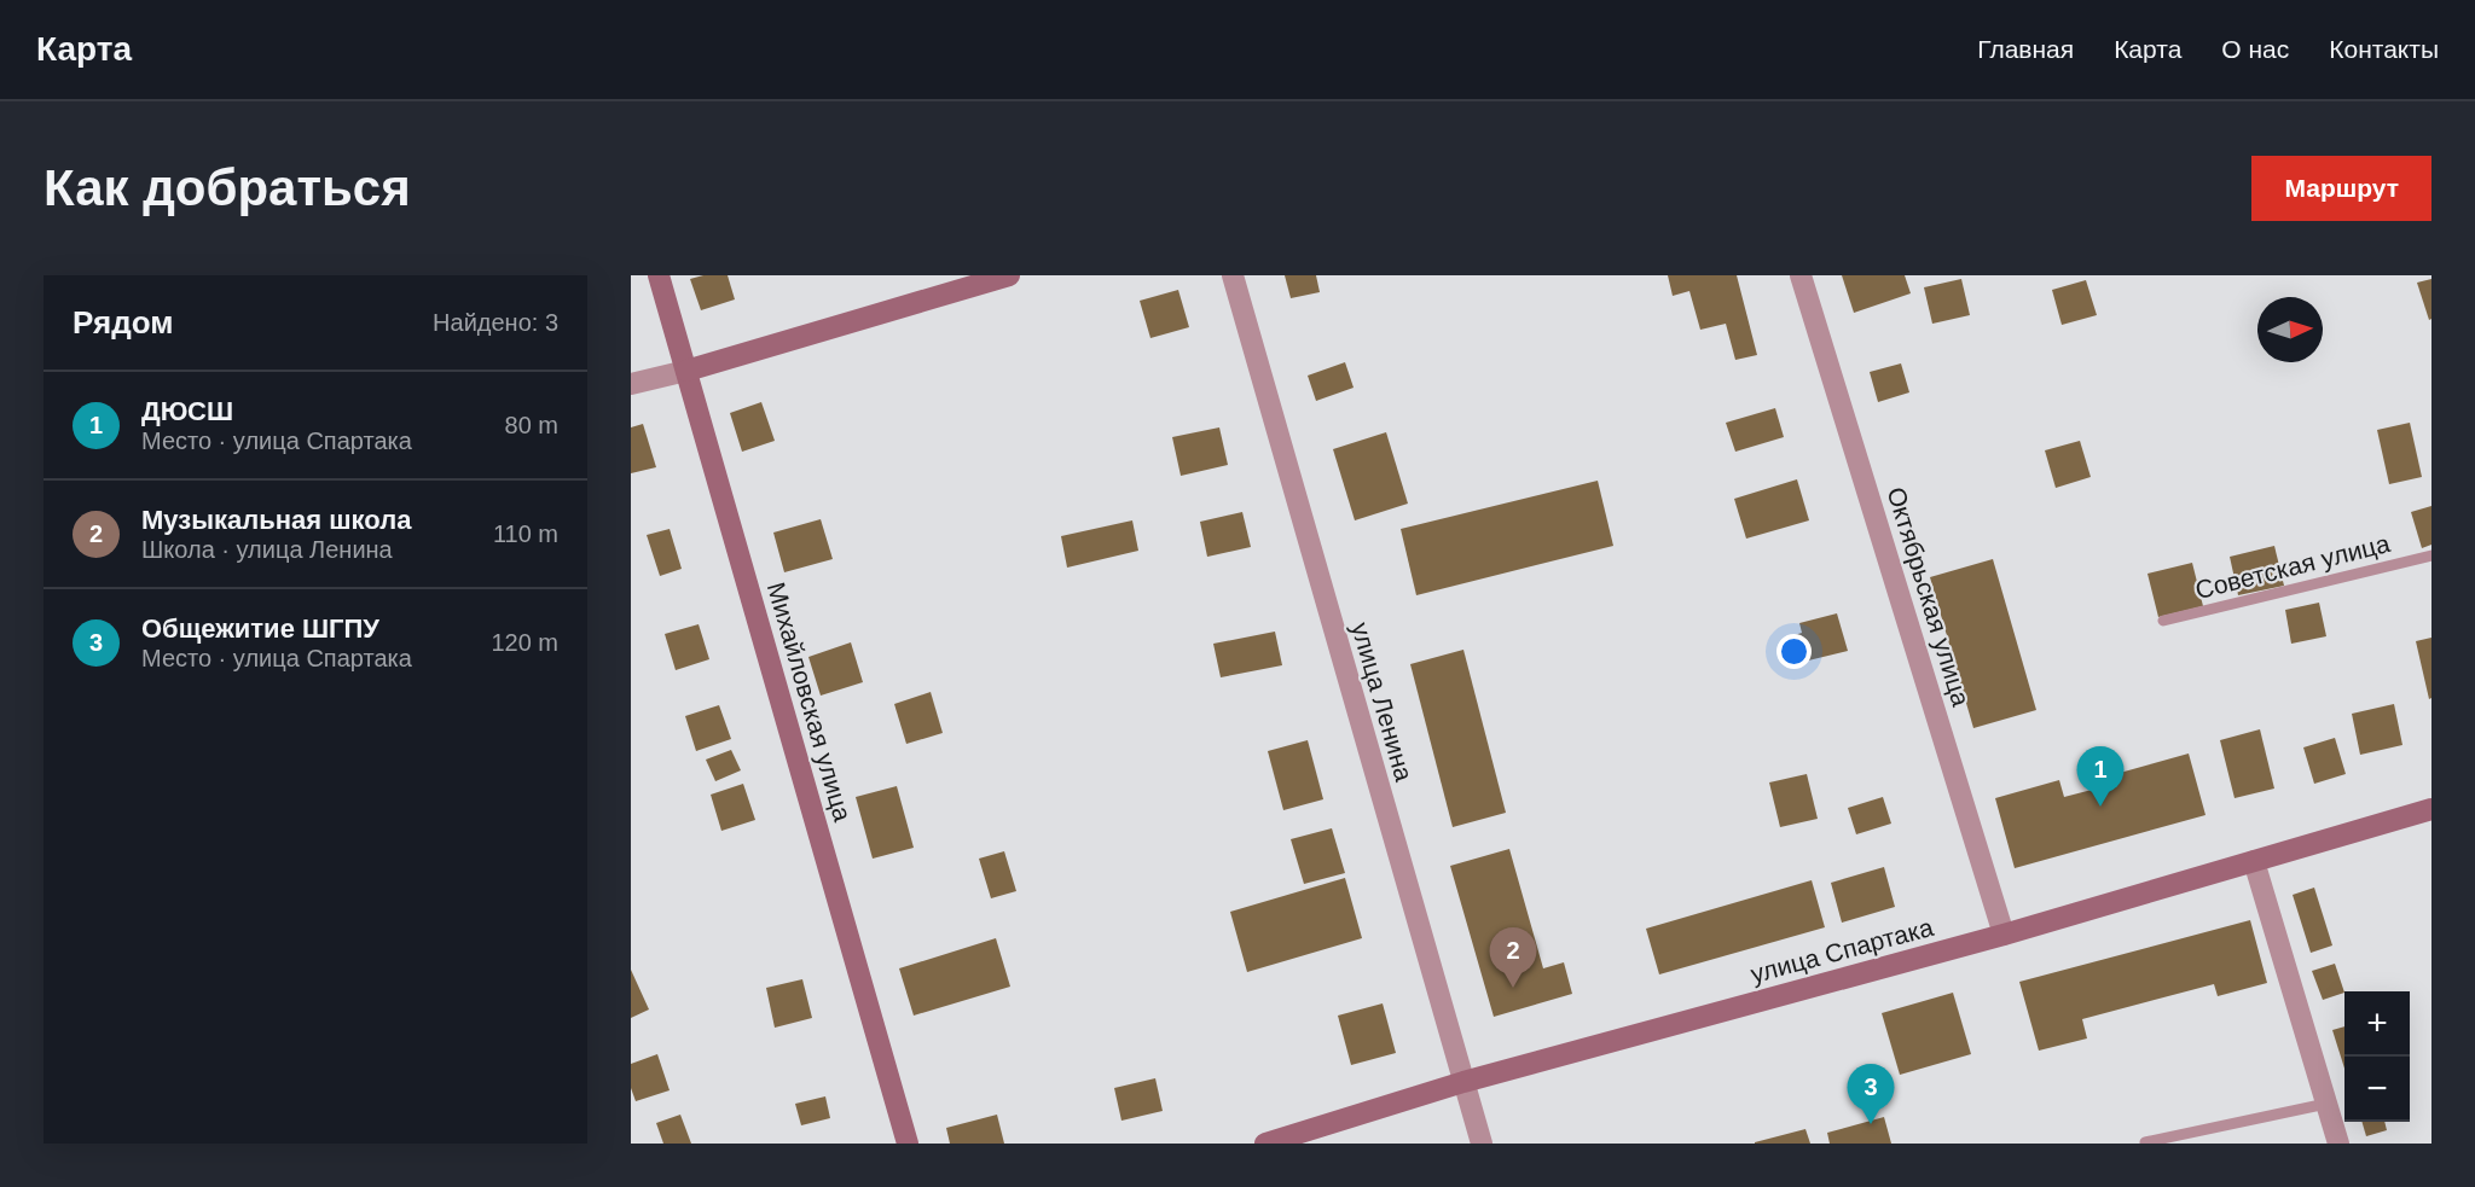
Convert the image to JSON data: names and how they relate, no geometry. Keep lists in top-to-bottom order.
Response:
{
  "streets": {
    "street": [
      "Октябрьская улица",
      "Михайловская улица",
      "улица Ленина",
      "улица Спартака"
    ],
    "lane": ["Советская улица"]
  },
  "crossings": [
    ["Октябрьская улица", "улица Спартака"],
    ["улица Ленина", "улица Спартака"]
  ],
  "north": "right",
  "page": {
    "header": "Карта",
    "nav": [
      "Главная",
      "Карта",
      "О нас",
      "Контакты"
    ],
    "buttons": "Маршрут",
    "title": "Как добраться",
    "heading": ["Рядом", "Найдено: 3"],
    "list": [
      {
        "mark": "1",
        "name": "ДЮСШ",
        "note": "Место · улица Спартака",
        "value": "80 m"
      },
      {
        "mark": "2",
        "name": "Музыкальная школа",
        "note": "Школа · улица Ленина",
        "value": "110 m"
      },
      {
        "mark": "3",
        "name": "Общежитие ШГПУ",
        "note": "Место · улица Спартака",
        "value": "120 m"
      }
    ],
    "pins": ["1", "2", "3"],
    "map_buttons": ["+", "−"]
  }
}
